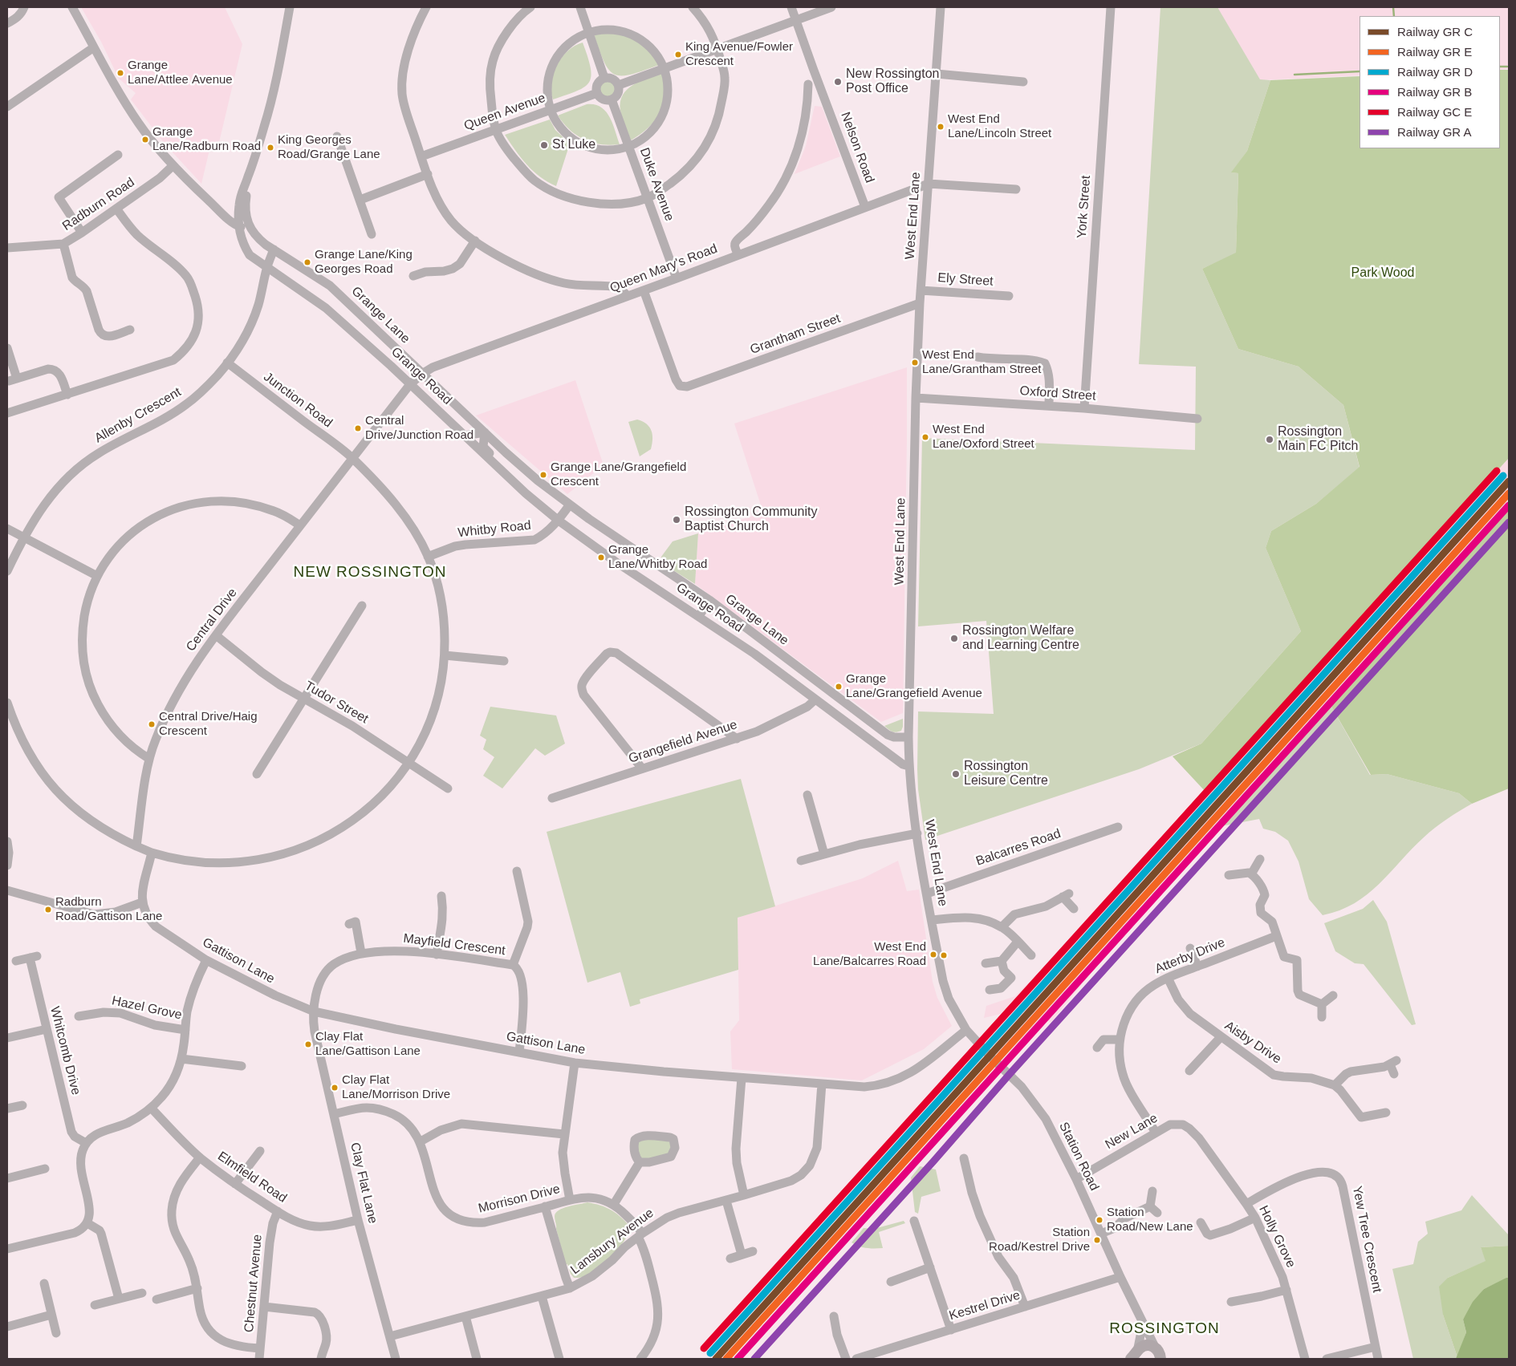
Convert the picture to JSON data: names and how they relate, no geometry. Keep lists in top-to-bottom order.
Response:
{
  "streets": {
    "street": [
      "Queen Avenue",
      "Nelson Road",
      "Duke Avenue",
      "Radburn Road",
      "York Street",
      "West End Lane",
      "Queen Mary's Road",
      "Ely Street",
      "Grange Lane",
      "Grantham Street",
      "Grange Road",
      "Oxford Street",
      "Junction Road",
      "Allenby Crescent",
      "Whitby Road",
      "Central Drive",
      "Tudor Street",
      "Grangefield Avenue",
      "Balcarres Road",
      "Mayfield Crescent",
      "Atterby Drive",
      "Gattison Lane",
      "Hazel Grove",
      "Aisby Drive",
      "Whitcomb Drive",
      "New Lane",
      "Station Road",
      "Elmfield Road",
      "Clay Flat Lane",
      "Morrison Drive",
      "Holly Grove",
      "Yew Tree Crescent",
      "Lansbury Avenue",
      "Chestnut Avenue",
      "Kestrel Drive"
    ]
  },
  "crossings": [
    ["Queen Avenue", "Duke Avenue"],
    ["Nelson Road", "Queen Mary's Road"],
    ["Duke Avenue", "Queen Mary's Road"],
    ["York Street", "Oxford Street"],
    ["West End Lane", "Queen Mary's Road"],
    ["West End Lane", "Ely Street"],
    ["West End Lane", "Grange Lane"],
    ["West End Lane", "Grantham Street"],
    ["West End Lane", "Grange Road"],
    ["West End Lane", "Oxford Street"],
    ["West End Lane", "Balcarres Road"],
    ["West End Lane", "Gattison Lane"],
    ["West End Lane", "Station Road"],
    ["Queen Mary's Road", "Grange Lane"],
    ["Queen Mary's Road", "Grantham Street"],
    ["Queen Mary's Road", "Grange Road"],
    ["Queen Mary's Road", "Central Drive"],
    ["Grange Lane", "Grange Road"],
    ["Grange Lane", "Allenby Crescent"],
    ["Grange Lane", "Grangefield Avenue"],
    ["Grange Road", "Allenby Crescent"],
    ["Grange Road", "Whitby Road"],
    ["Grange Road", "Central Drive"],
    ["Grange Road", "Grangefield Avenue"],
    ["Junction Road", "Allenby Crescent"],
    ["Junction Road", "Whitby Road"],
    ["Junction Road", "Central Drive"],
    ["Junction Road", "Tudor Street"],
    ["Central Drive", "Tudor Street"],
    ["Mayfield Crescent", "Gattison Lane"],
    ["Mayfield Crescent", "Clay Flat Lane"],
    ["Atterby Drive", "Aisby Drive"],
    ["Atterby Drive", "New Lane"],
    ["Gattison Lane", "Clay Flat Lane"],
    ["Gattison Lane", "Lansbury Avenue"],
    ["New Lane", "Station Road"],
    ["New Lane", "Holly Grove"],
    ["Station Road", "Kestrel Drive"],
    ["Elmfield Road", "Clay Flat Lane"],
    ["Elmfield Road", "Chestnut Avenue"],
    ["Clay Flat Lane", "Morrison Drive"],
    ["Clay Flat Lane", "Lansbury Avenue"],
    ["Morrison Drive", "Lansbury Avenue"],
    ["Holly Grove", "Yew Tree Crescent"]
  ],
  "districts": ["NEW ROSSINGTON", "ROSSINGTON"],
  "parks": ["Park Wood"],
  "places": [
    "King Avenue/Fowler Crescent",
    "Grange Lane/Attlee Avenue",
    "New Rossington Post Office",
    "West End Lane/Lincoln Street",
    "Grange Lane/Radburn Road",
    "St Luke",
    "King Georges Road/Grange Lane",
    "Grange Lane/King Georges Road",
    "West End Lane/Grantham Street",
    "Central Drive/Junction Road",
    "West End Lane/Oxford Street",
    "Rossington Main FC Pitch",
    "Grange Lane/Grangefield Crescent",
    "Rossington Community Baptist Church",
    "Grange Lane/Whitby Road",
    "Rossington Welfare and Learning Centre",
    "Grange Lane/Grangefield Avenue",
    "Central Drive/Haig Crescent",
    "Rossington Leisure Centre",
    "Radburn Road/Gattison Lane",
    "West End Lane/Balcarres Road",
    "Clay Flat Lane/Gattison Lane",
    "Clay Flat Lane/Morrison Drive",
    "Station Road/New Lane",
    "Station Road/Kestrel Drive"
  ],
  "legend": [
    "Railway GR C",
    "Railway GR E",
    "Railway GR D",
    "Railway GR B",
    "Railway GC E",
    "Railway GR A"
  ]
}
